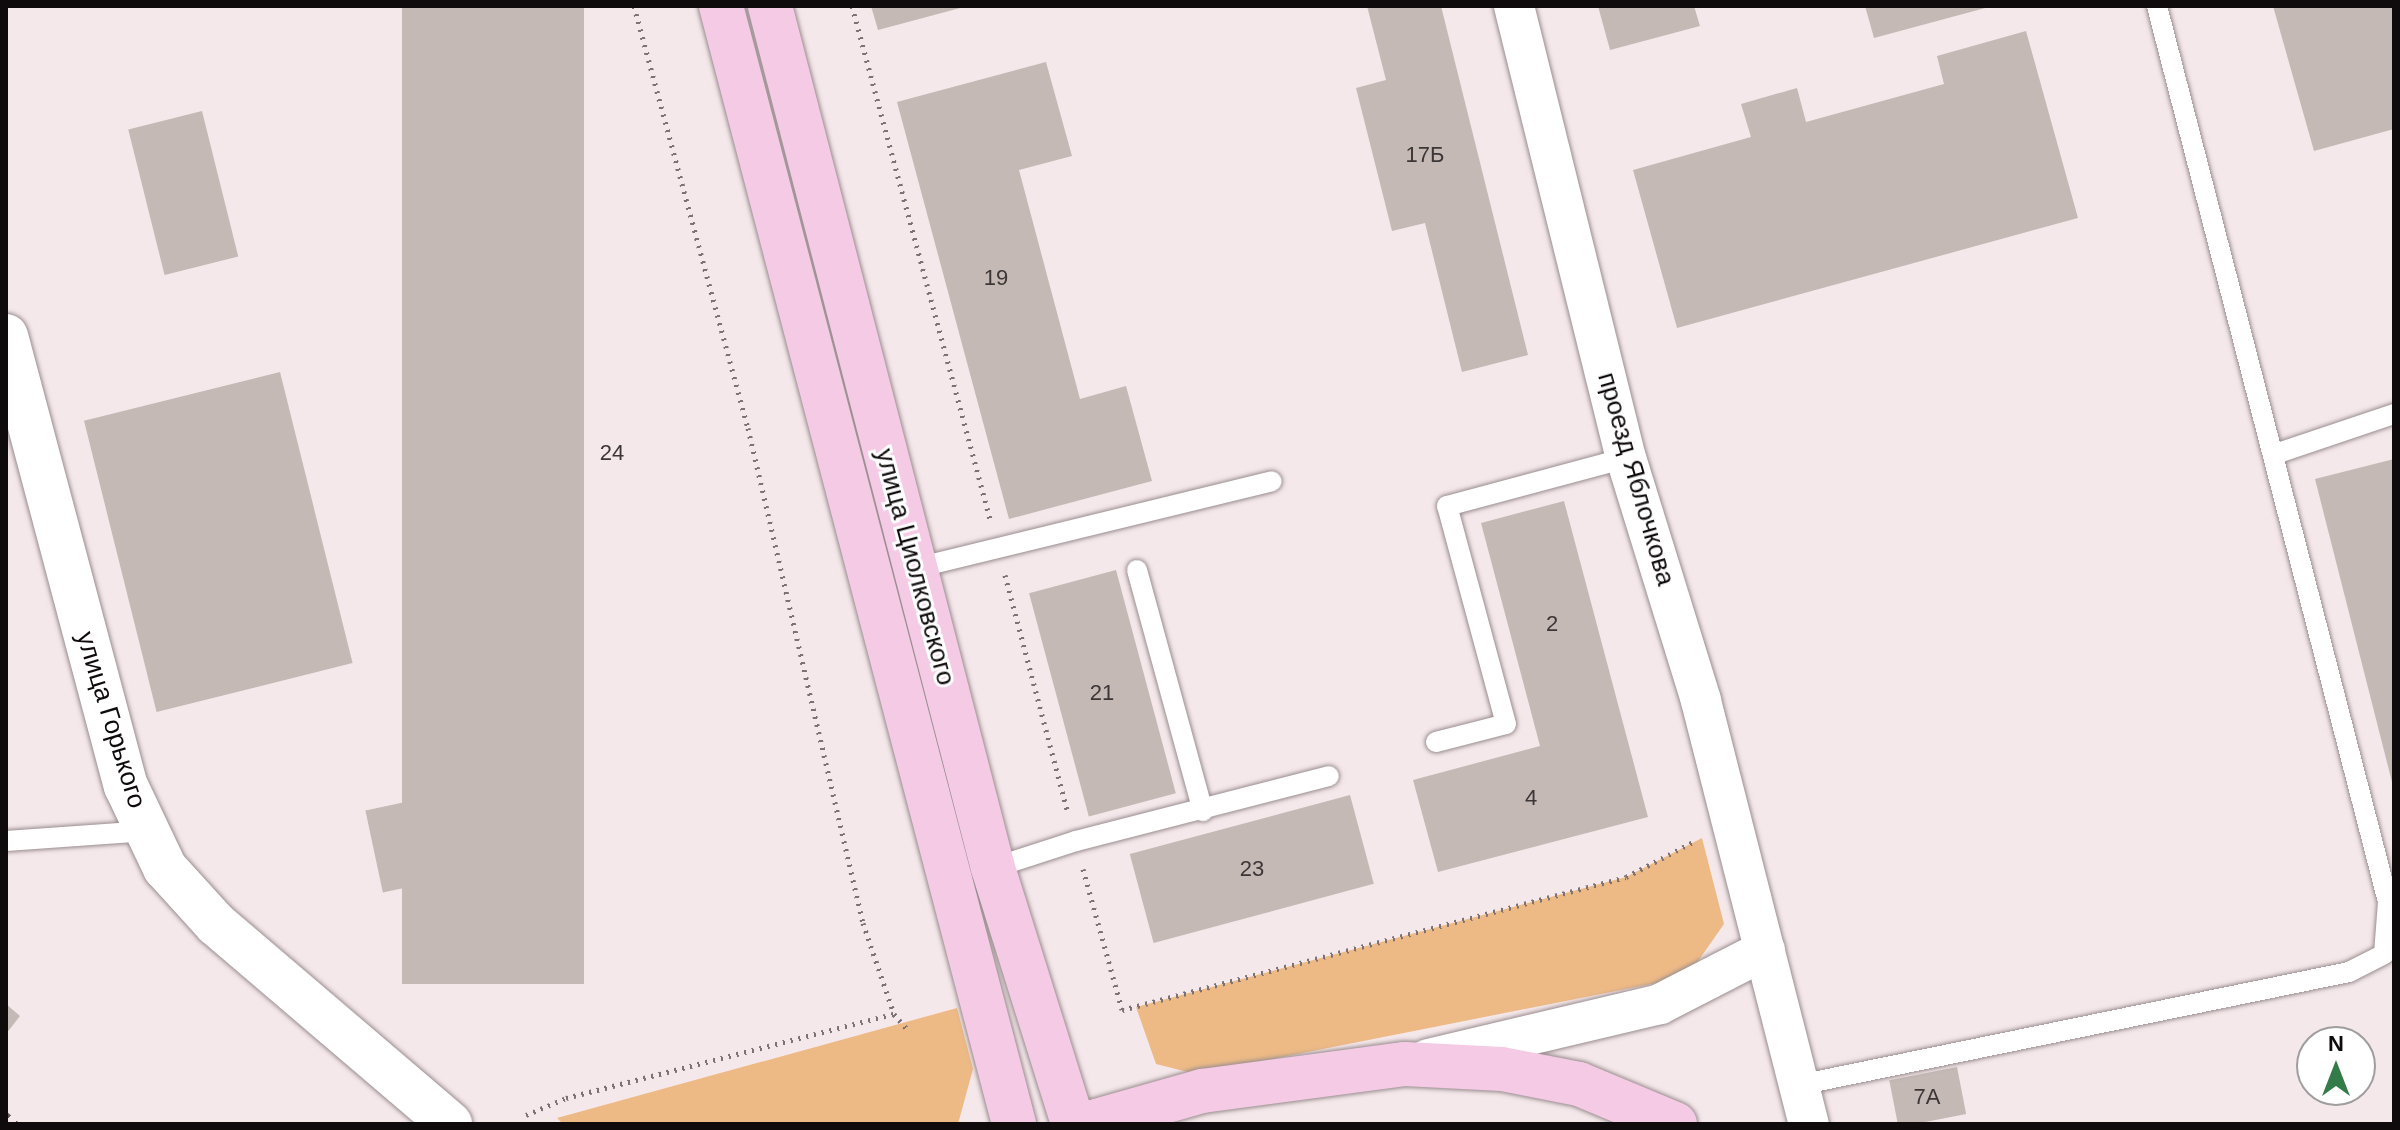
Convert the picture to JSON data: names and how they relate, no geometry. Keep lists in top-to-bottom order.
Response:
{
  "streets": {
    "main road": ["улица Циолковского"],
    "street": ["проезд Яблочкова", "улица Горького"]
  },
  "house_numbers": [
    "17Б",
    "19",
    "24",
    "2",
    "21",
    "4",
    "23",
    "7А"
  ],
  "north": "top"
}
